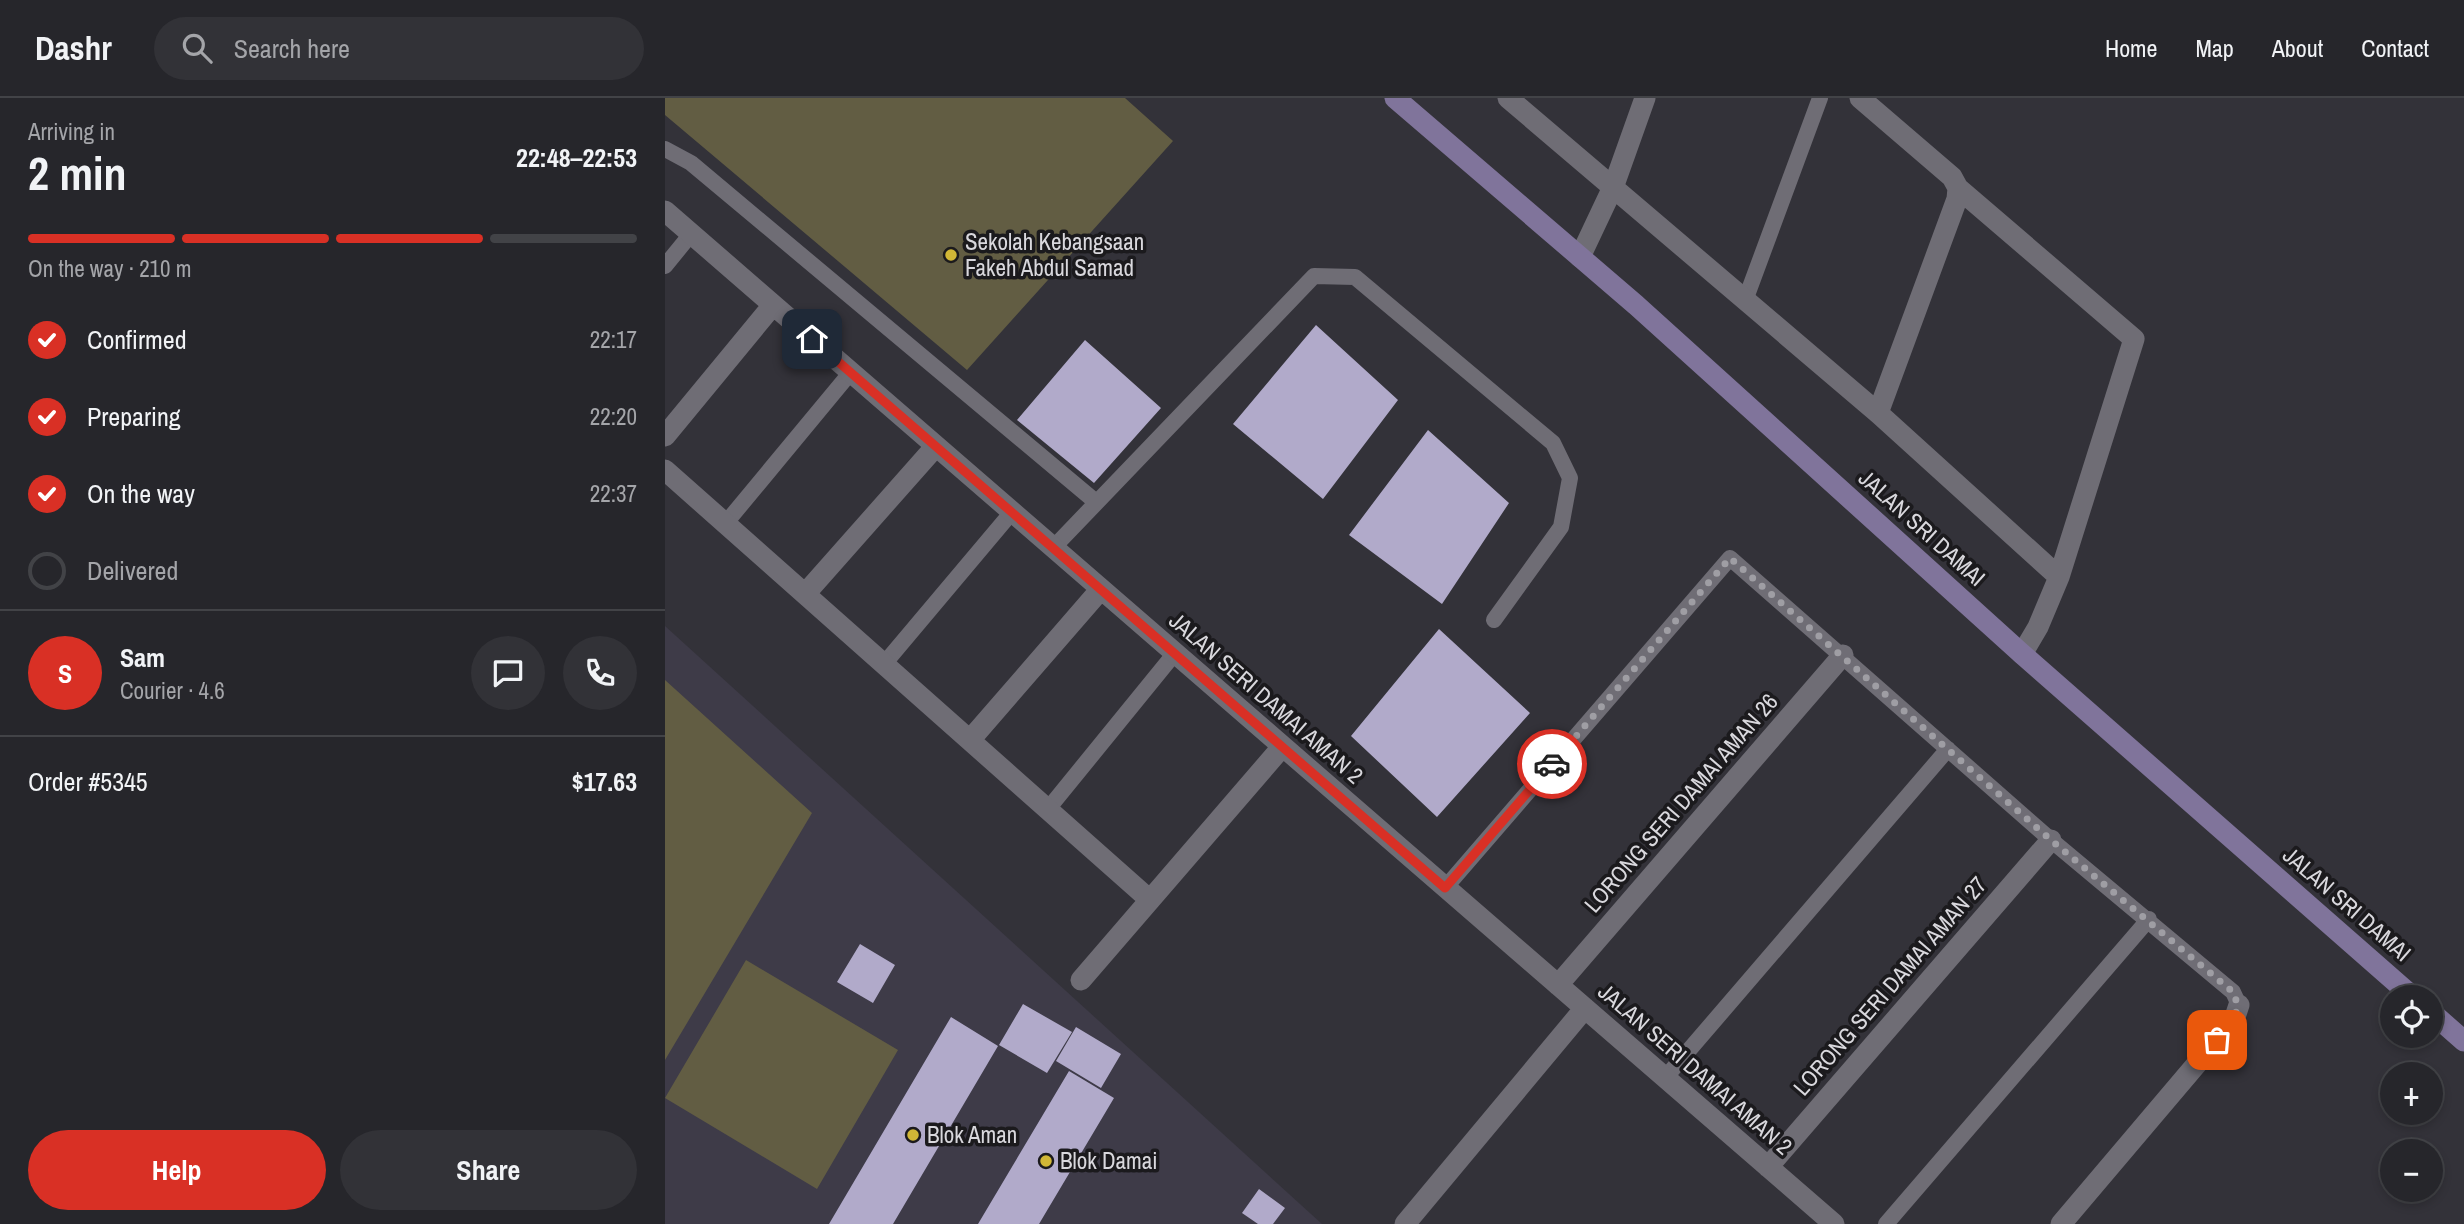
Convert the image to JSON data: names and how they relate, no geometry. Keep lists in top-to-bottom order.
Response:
{
  "streets": {
    "street": [
      "JALAN SRI DAMAI",
      "JALAN SERI DAMAI AMAN 2",
      "LORONG SERI DAMAI AMAN 26",
      "LORONG SERI DAMAI AMAN 27"
    ]
  },
  "crossings": [
    ["JALAN SERI DAMAI AMAN 2", "LORONG SERI DAMAI AMAN 26"],
    ["JALAN SERI DAMAI AMAN 2", "LORONG SERI DAMAI AMAN 27"]
  ],
  "places": ["Sekolah Kebangsaan Fakeh Abdul Samad", "Blok Aman", "Blok Damai"],
  "page": {
    "header": "Dashr",
    "search": "Search here",
    "nav": [
      "Home",
      "Map",
      "About",
      "Contact"
    ],
    "heading": ["2 min", "Arriving in", "22:48–22:53"],
    "panel": [
      "Sam",
      "Courier · 4.6",
      "Order #5345",
      "$17.63"
    ],
    "bar": "On the way · 210 m",
    "list": [
      ["Confirmed", "22:17"],
      ["Preparing", "22:20"],
      ["On the way", "22:37"],
      "Delivered"
    ],
    "round": "S",
    "map_buttons": ["+", "−"],
    "buttons": ["Help", "Share"]
  }
}
